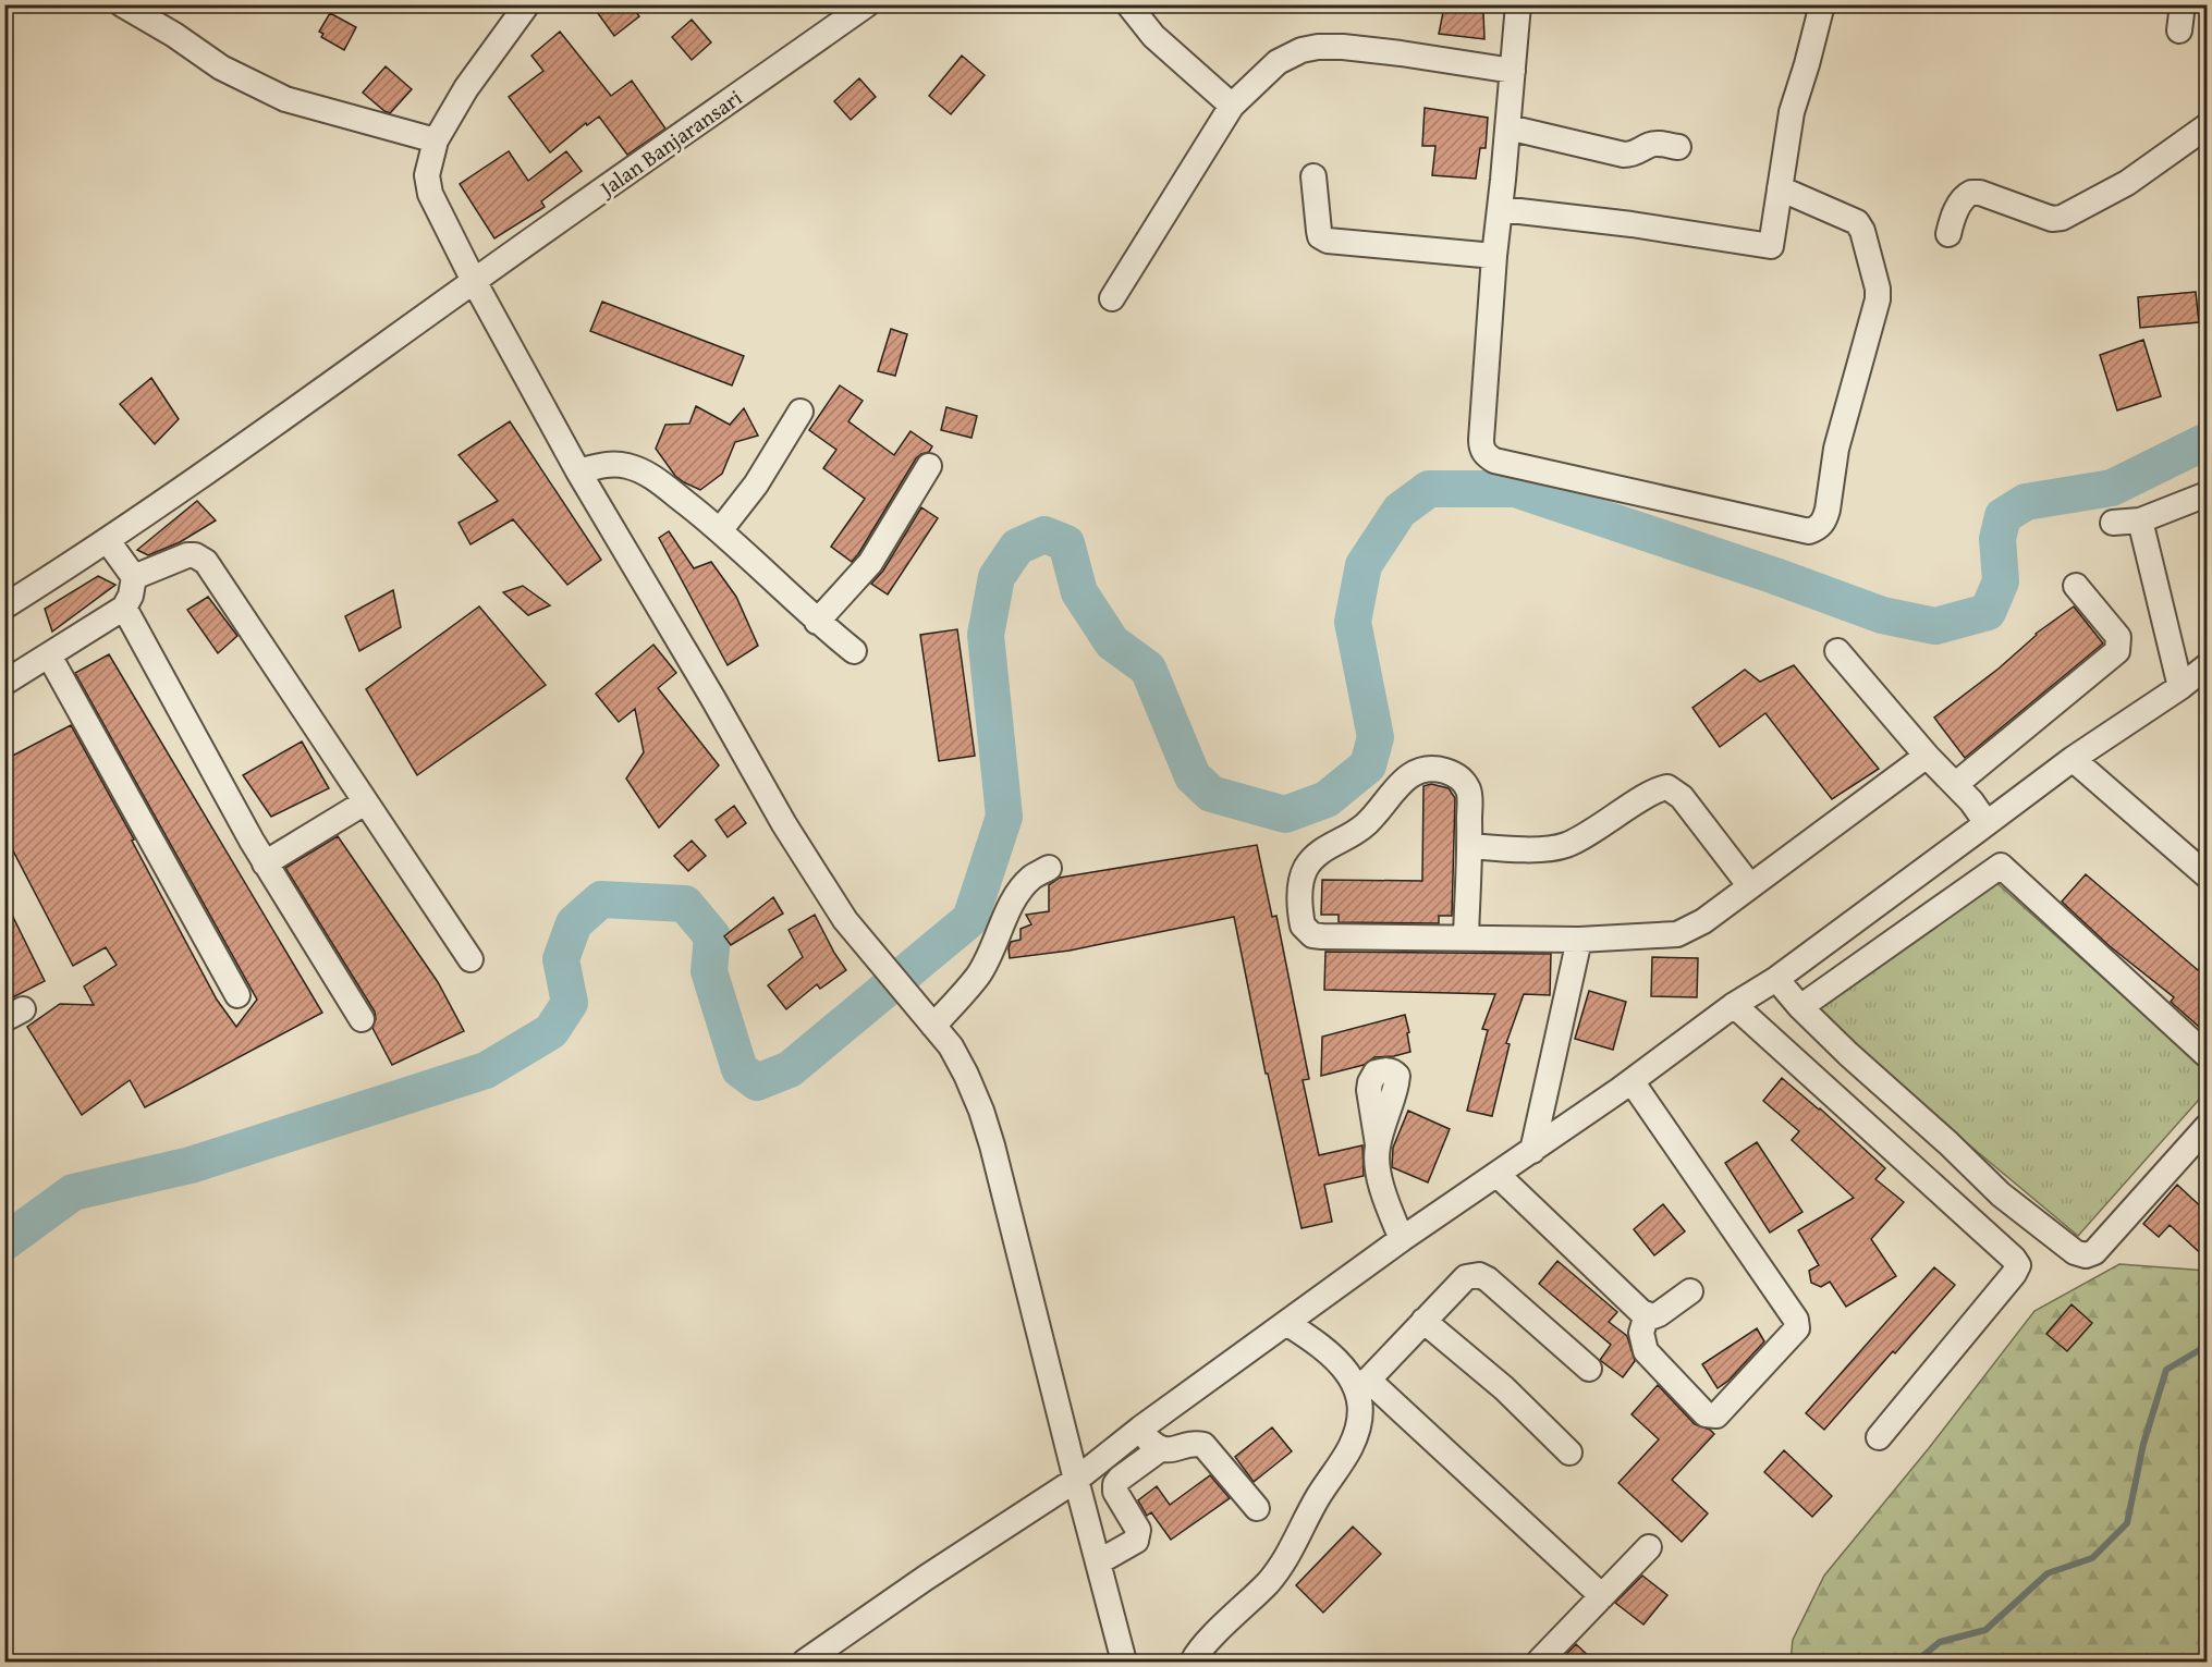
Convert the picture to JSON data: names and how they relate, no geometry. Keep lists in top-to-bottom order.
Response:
{
  "streets": {
    "street": ["Jalan Banjaransari"]
  }
}
